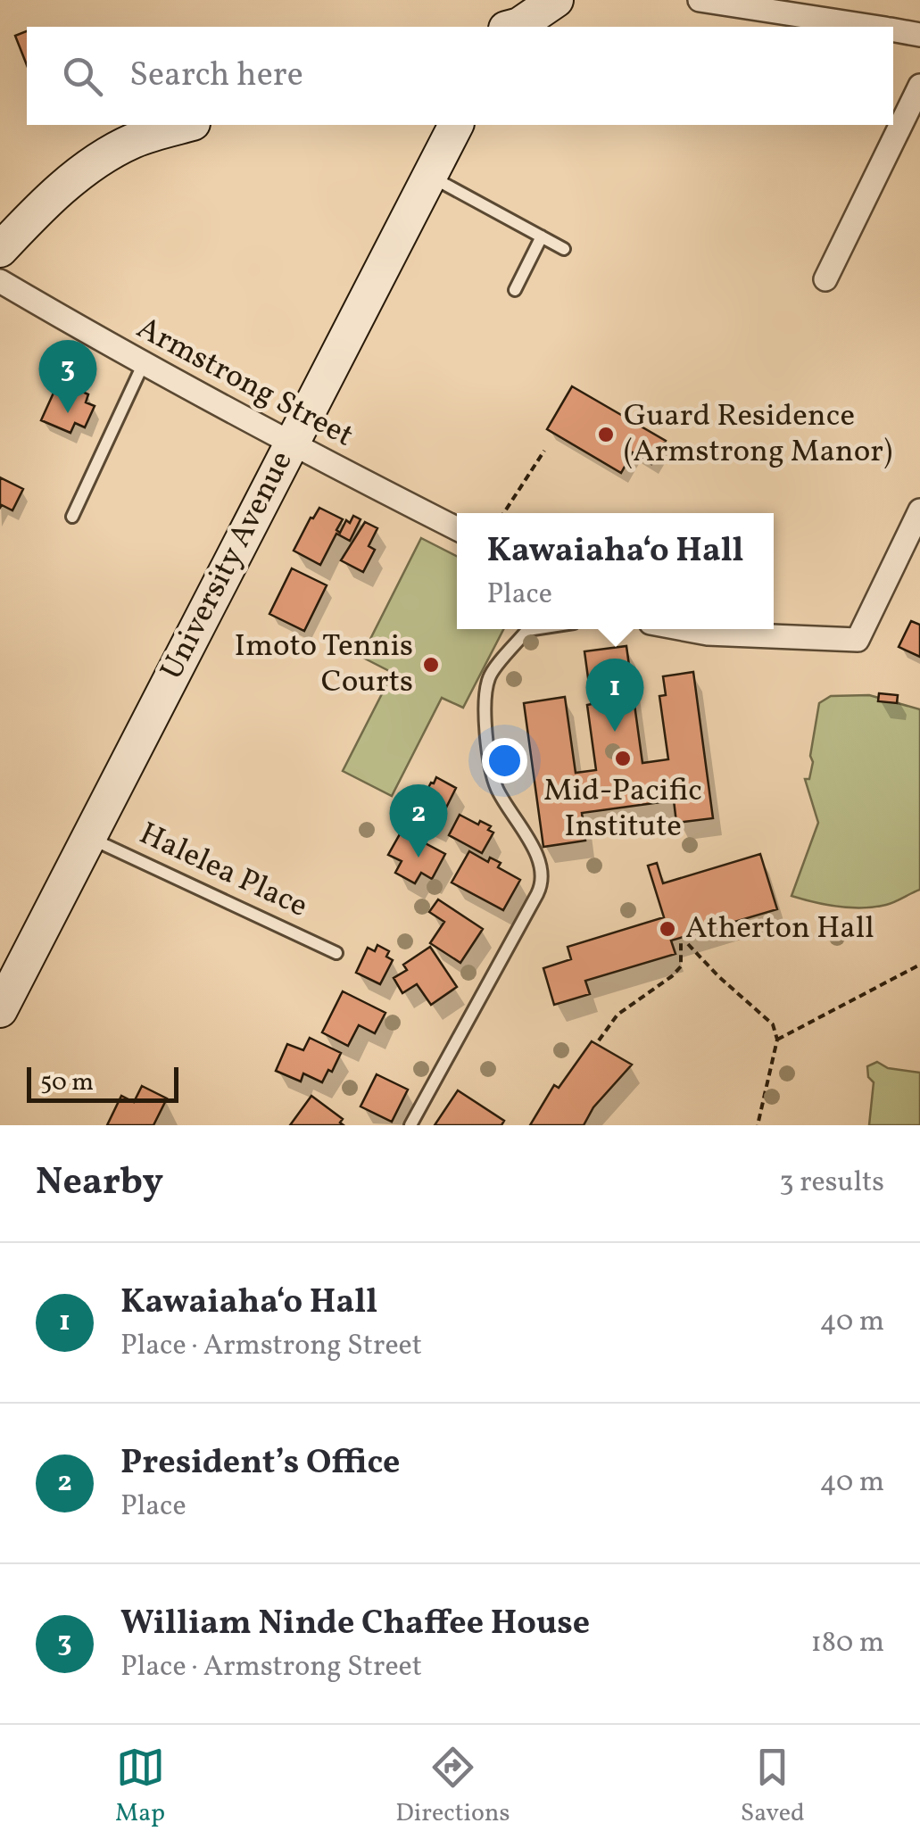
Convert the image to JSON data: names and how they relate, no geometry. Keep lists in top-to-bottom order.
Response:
{
  "streets": {
    "main road": ["University Avenue"],
    "street": ["Armstrong Street"],
    "lane": ["Halelea Place"]
  },
  "crossings": [
    ["Armstrong Street", "University Avenue"],
    ["University Avenue", "Halelea Place"]
  ],
  "places": [
    "Guard Residence (Armstrong Manor)",
    "Imoto Tennis Courts",
    "Mid-Pacific Institute",
    "Atherton Hall"
  ],
  "scale_bar": "50 m",
  "page": {
    "search": "Search here",
    "pins": ["3", "1", "2"],
    "popup": ["Kawaiahaʻo Hall", "Place"],
    "scale": "50 m",
    "heading": ["Nearby", "3 results"],
    "list": [
      {
        "mark": "1",
        "name": "Kawaiahaʻo Hall",
        "note": "Place · Armstrong Street",
        "value": "40 m"
      },
      {
        "mark": "2",
        "name": "President’s Office",
        "note": "Place",
        "value": "40 m"
      },
      {
        "mark": "3",
        "name": "William Ninde Chaffee House",
        "note": "Place · Armstrong Street",
        "value": "180 m"
      }
    ],
    "nav": ["Map", "Directions", "Saved"]
  }
}
